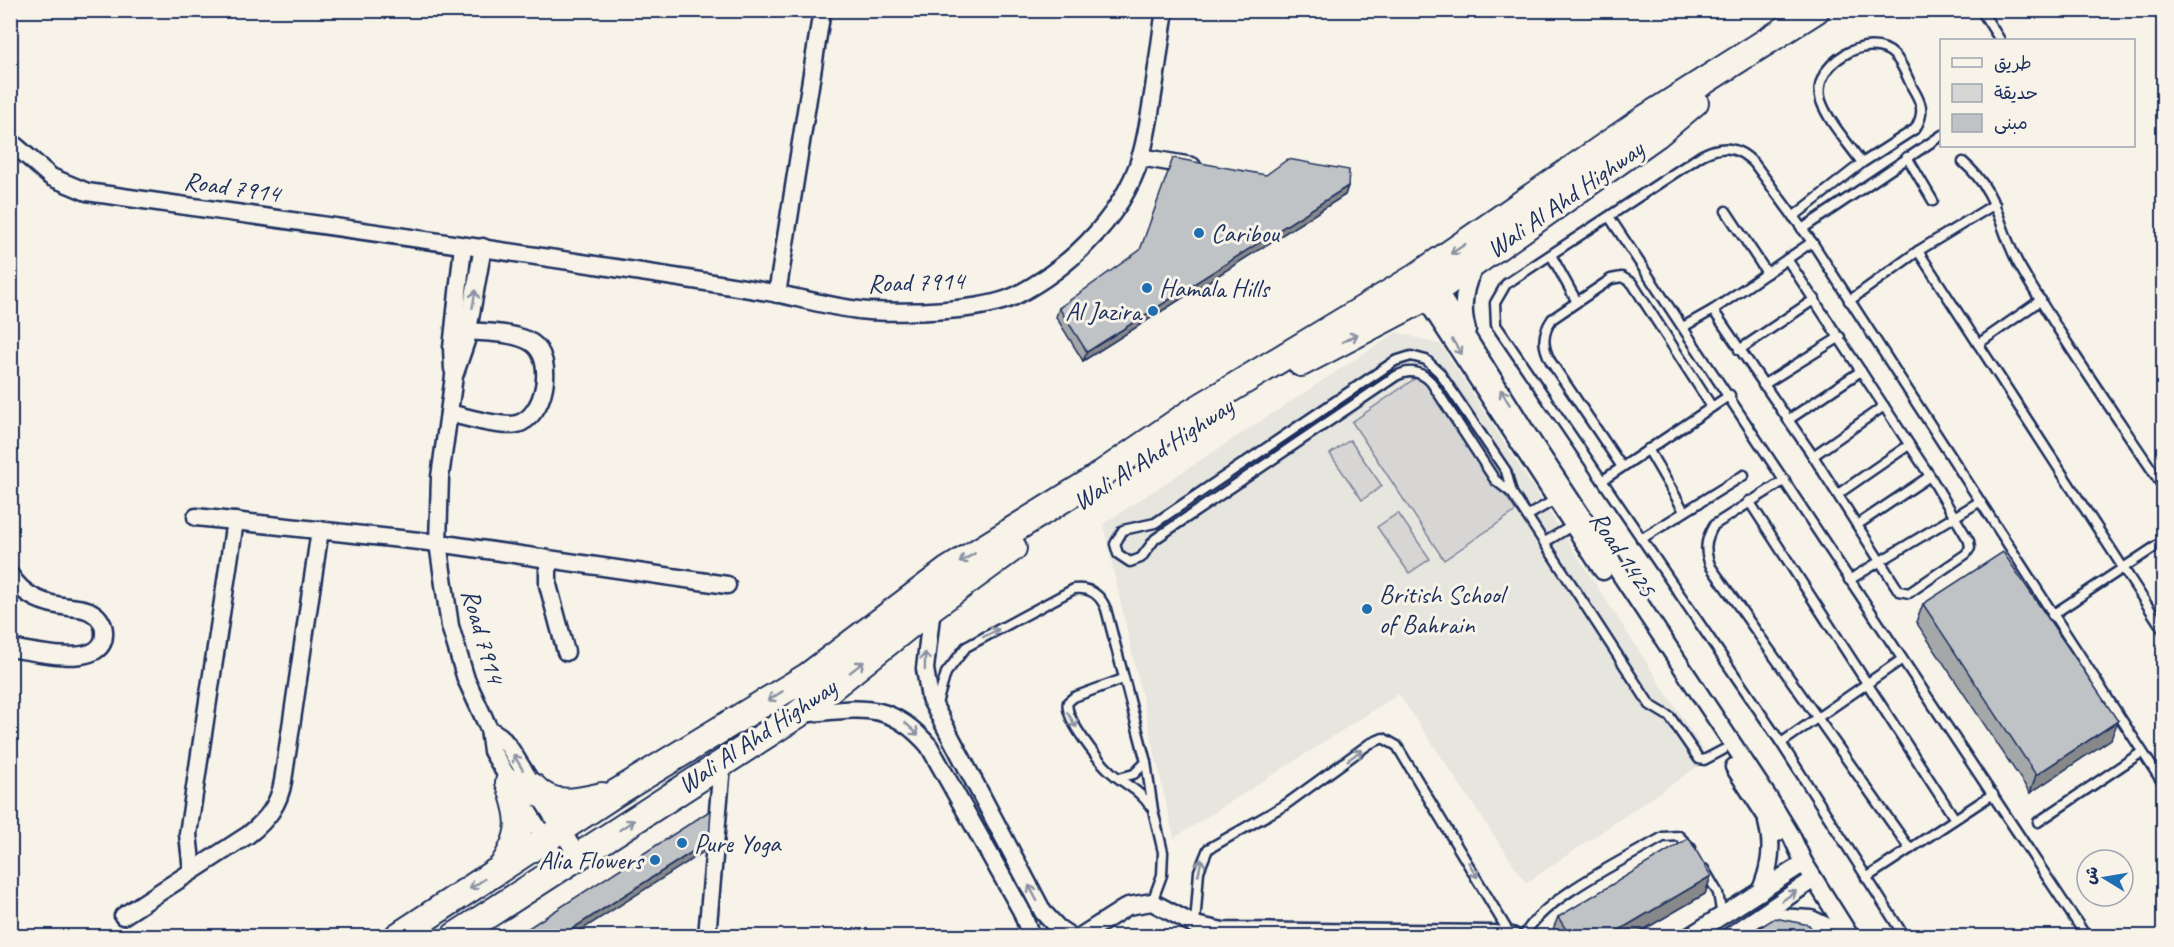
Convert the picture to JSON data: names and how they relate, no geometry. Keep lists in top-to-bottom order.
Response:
{
  "streets": {
    "main road": ["Wali Al Ahd Highway"],
    "street": ["Road 7914", "Road 1425"]
  },
  "crossings": [
    ["Road 7914", "Wali Al Ahd Highway"],
    ["Wali Al Ahd Highway", "Road 1425"]
  ],
  "places": [
    "Caribou",
    "Hamala Hills",
    "Al Jazira",
    "British School of Bahrain",
    "Pure Yoga",
    "Alia Flowers"
  ],
  "legend": ["طريق", "حديقة", "مبنى"],
  "north": "left"
}
